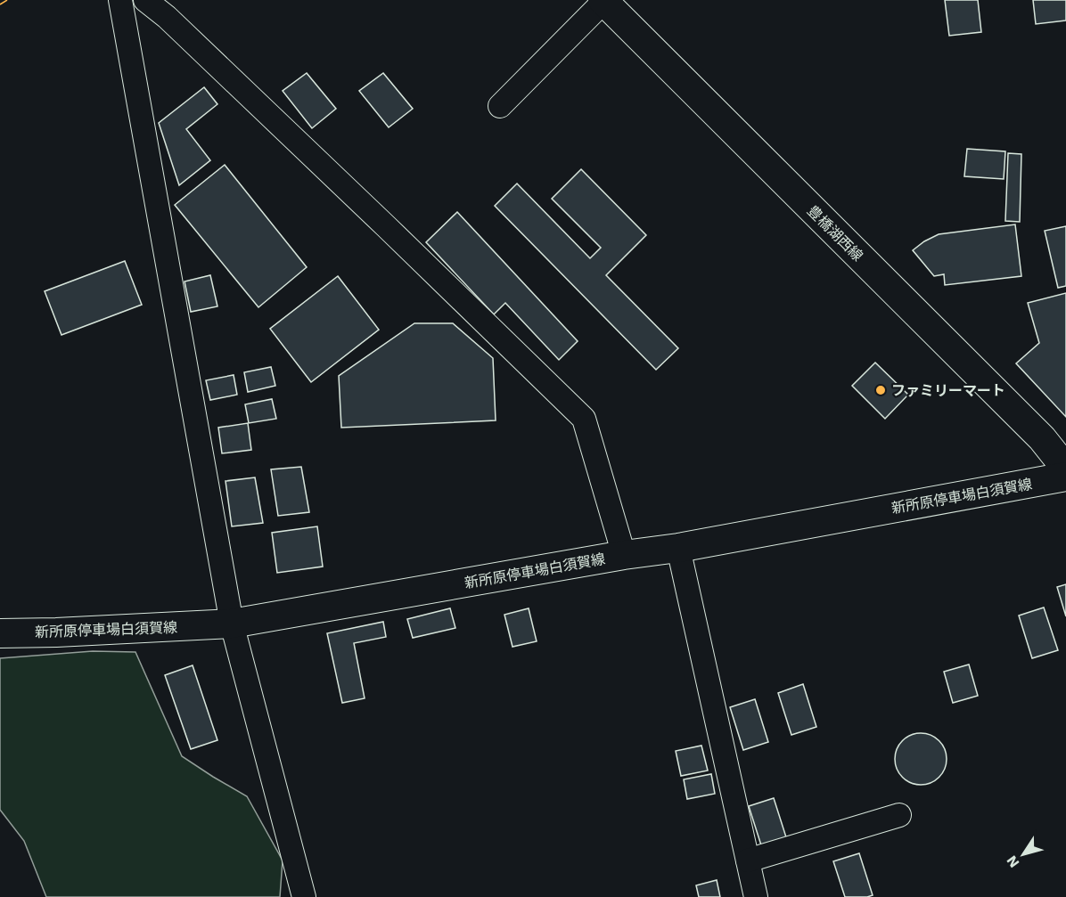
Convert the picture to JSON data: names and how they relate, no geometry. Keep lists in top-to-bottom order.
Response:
{
  "streets": {
    "main road": ["豊橋湖西線", "新所原停車場白須賀線"]
  },
  "places": ["ファミリーマート"],
  "north": "bottom left"
}
